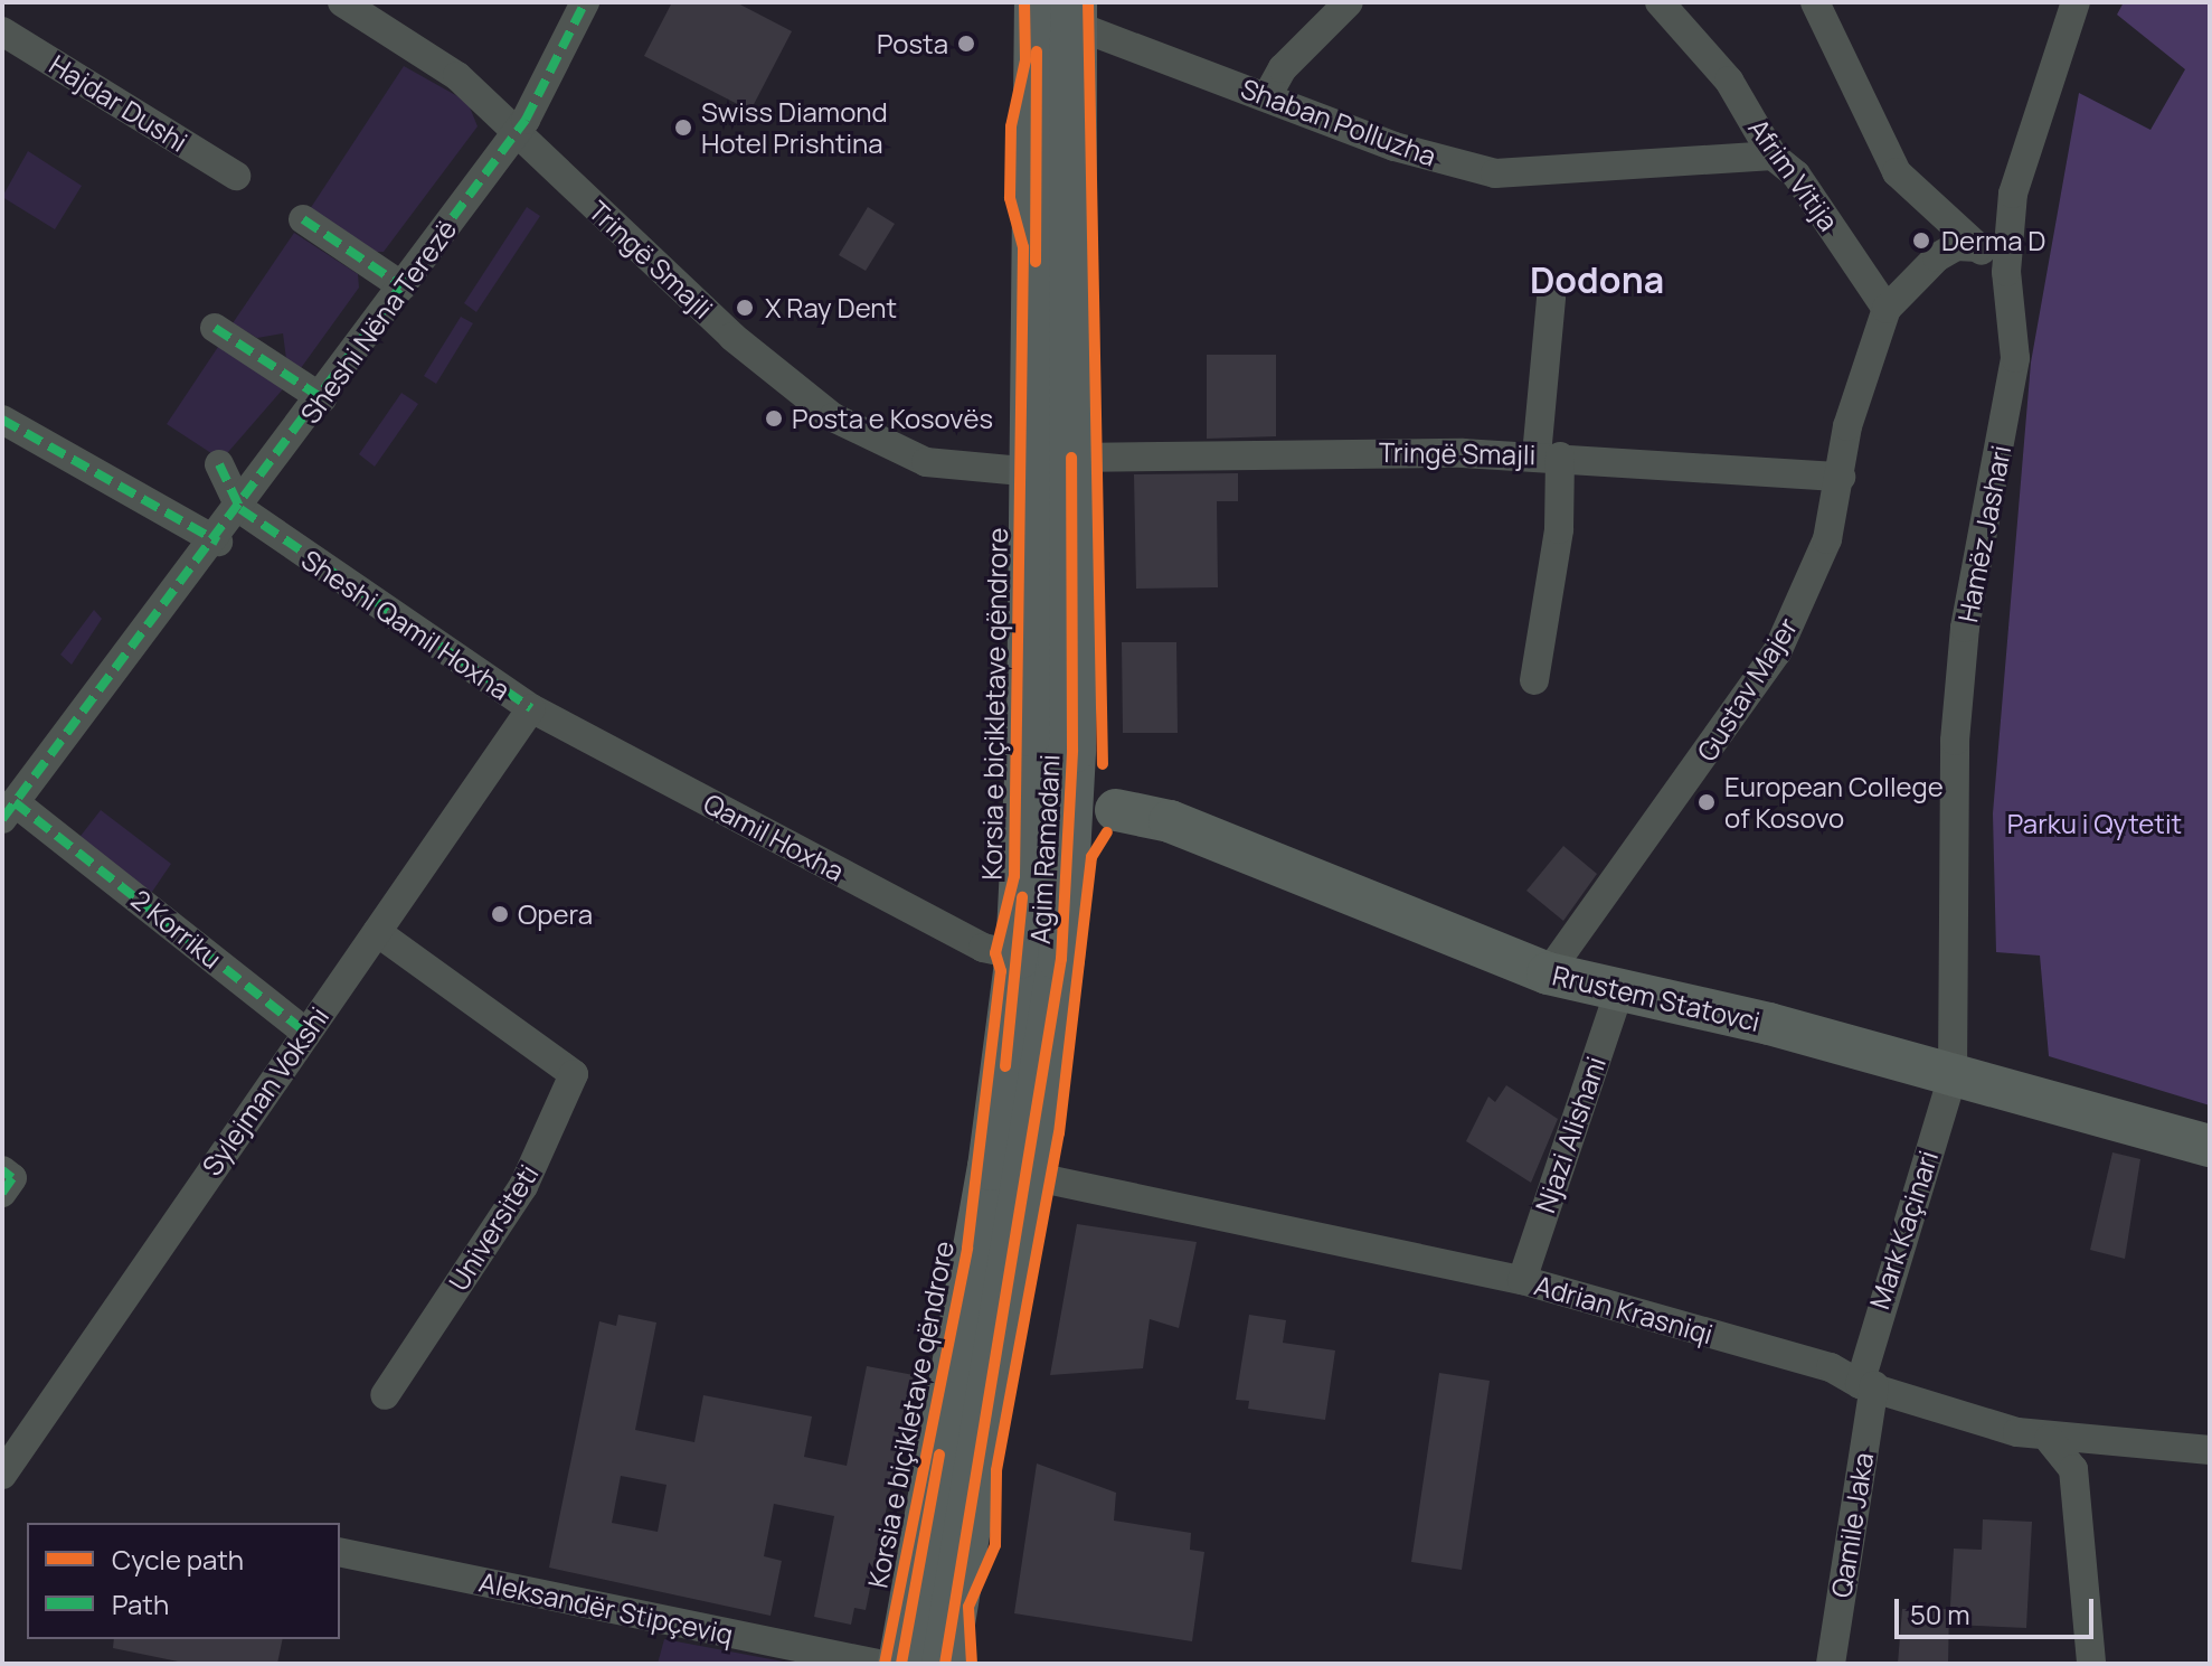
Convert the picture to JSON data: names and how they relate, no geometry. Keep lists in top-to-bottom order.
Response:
{
  "streets": {
    "main road": ["Agim Ramadani"],
    "street": [
      "Hajdar Dushi",
      "Shaban Polluzha",
      "Afrim Vitija",
      "Tringë Smajli",
      "Sheshi Nëna Terezë",
      "Hamëz Jashari",
      "Sheshi Qamil Hoxha",
      "Gustav Majer",
      "Qamil Hoxha",
      "2 Korriku",
      "Rrustem Statovci",
      "Sylejman Vokshi",
      "Njazi Alishani",
      "Universiteti",
      "Mark Kaçinari",
      "Adrian Krasniqi",
      "Qamile Jaka",
      "Aleksandër Stipçeviq"
    ],
    "cycle path": ["Korsia e biçikletave qëndrore"]
  },
  "crossings": [
    ["Shaban Polluzha", "Afrim Vitija"],
    ["Shaban Polluzha", "Agim Ramadani"],
    ["Afrim Vitija", "Gustav Majer"],
    ["Tringë Smajli", "Sheshi Nëna Terezë"],
    ["Tringë Smajli", "Gustav Majer"],
    ["Tringë Smajli", "Agim Ramadani"],
    ["Sheshi Nëna Terezë", "Sheshi Qamil Hoxha"],
    ["Sheshi Nëna Terezë", "2 Korriku"],
    ["Hamëz Jashari", "Rrustem Statovci"],
    ["Hamëz Jashari", "Mark Kaçinari"],
    ["Sheshi Qamil Hoxha", "Qamil Hoxha"],
    ["Sheshi Qamil Hoxha", "Sylejman Vokshi"],
    ["Gustav Majer", "Rrustem Statovci"],
    ["Qamil Hoxha", "Agim Ramadani"],
    ["Qamil Hoxha", "Sylejman Vokshi"],
    ["Agim Ramadani", "Adrian Krasniqi"],
    ["2 Korriku", "Sylejman Vokshi"],
    ["Rrustem Statovci", "Njazi Alishani"],
    ["Rrustem Statovci", "Mark Kaçinari"],
    ["Sylejman Vokshi", "Universiteti"],
    ["Njazi Alishani", "Adrian Krasniqi"],
    ["Mark Kaçinari", "Adrian Krasniqi"],
    ["Mark Kaçinari", "Qamile Jaka"],
    ["Adrian Krasniqi", "Qamile Jaka"]
  ],
  "districts": ["Dodona"],
  "parks": ["Parku i Qytetit"],
  "places": [
    "Posta",
    "Swiss Diamond Hotel Prishtina",
    "Derma D",
    "X Ray Dent",
    "Posta e Kosovës",
    "European College of Kosovo",
    "Opera"
  ],
  "legend": ["Cycle path", "Path"],
  "scale_bar": "50 m"
}
